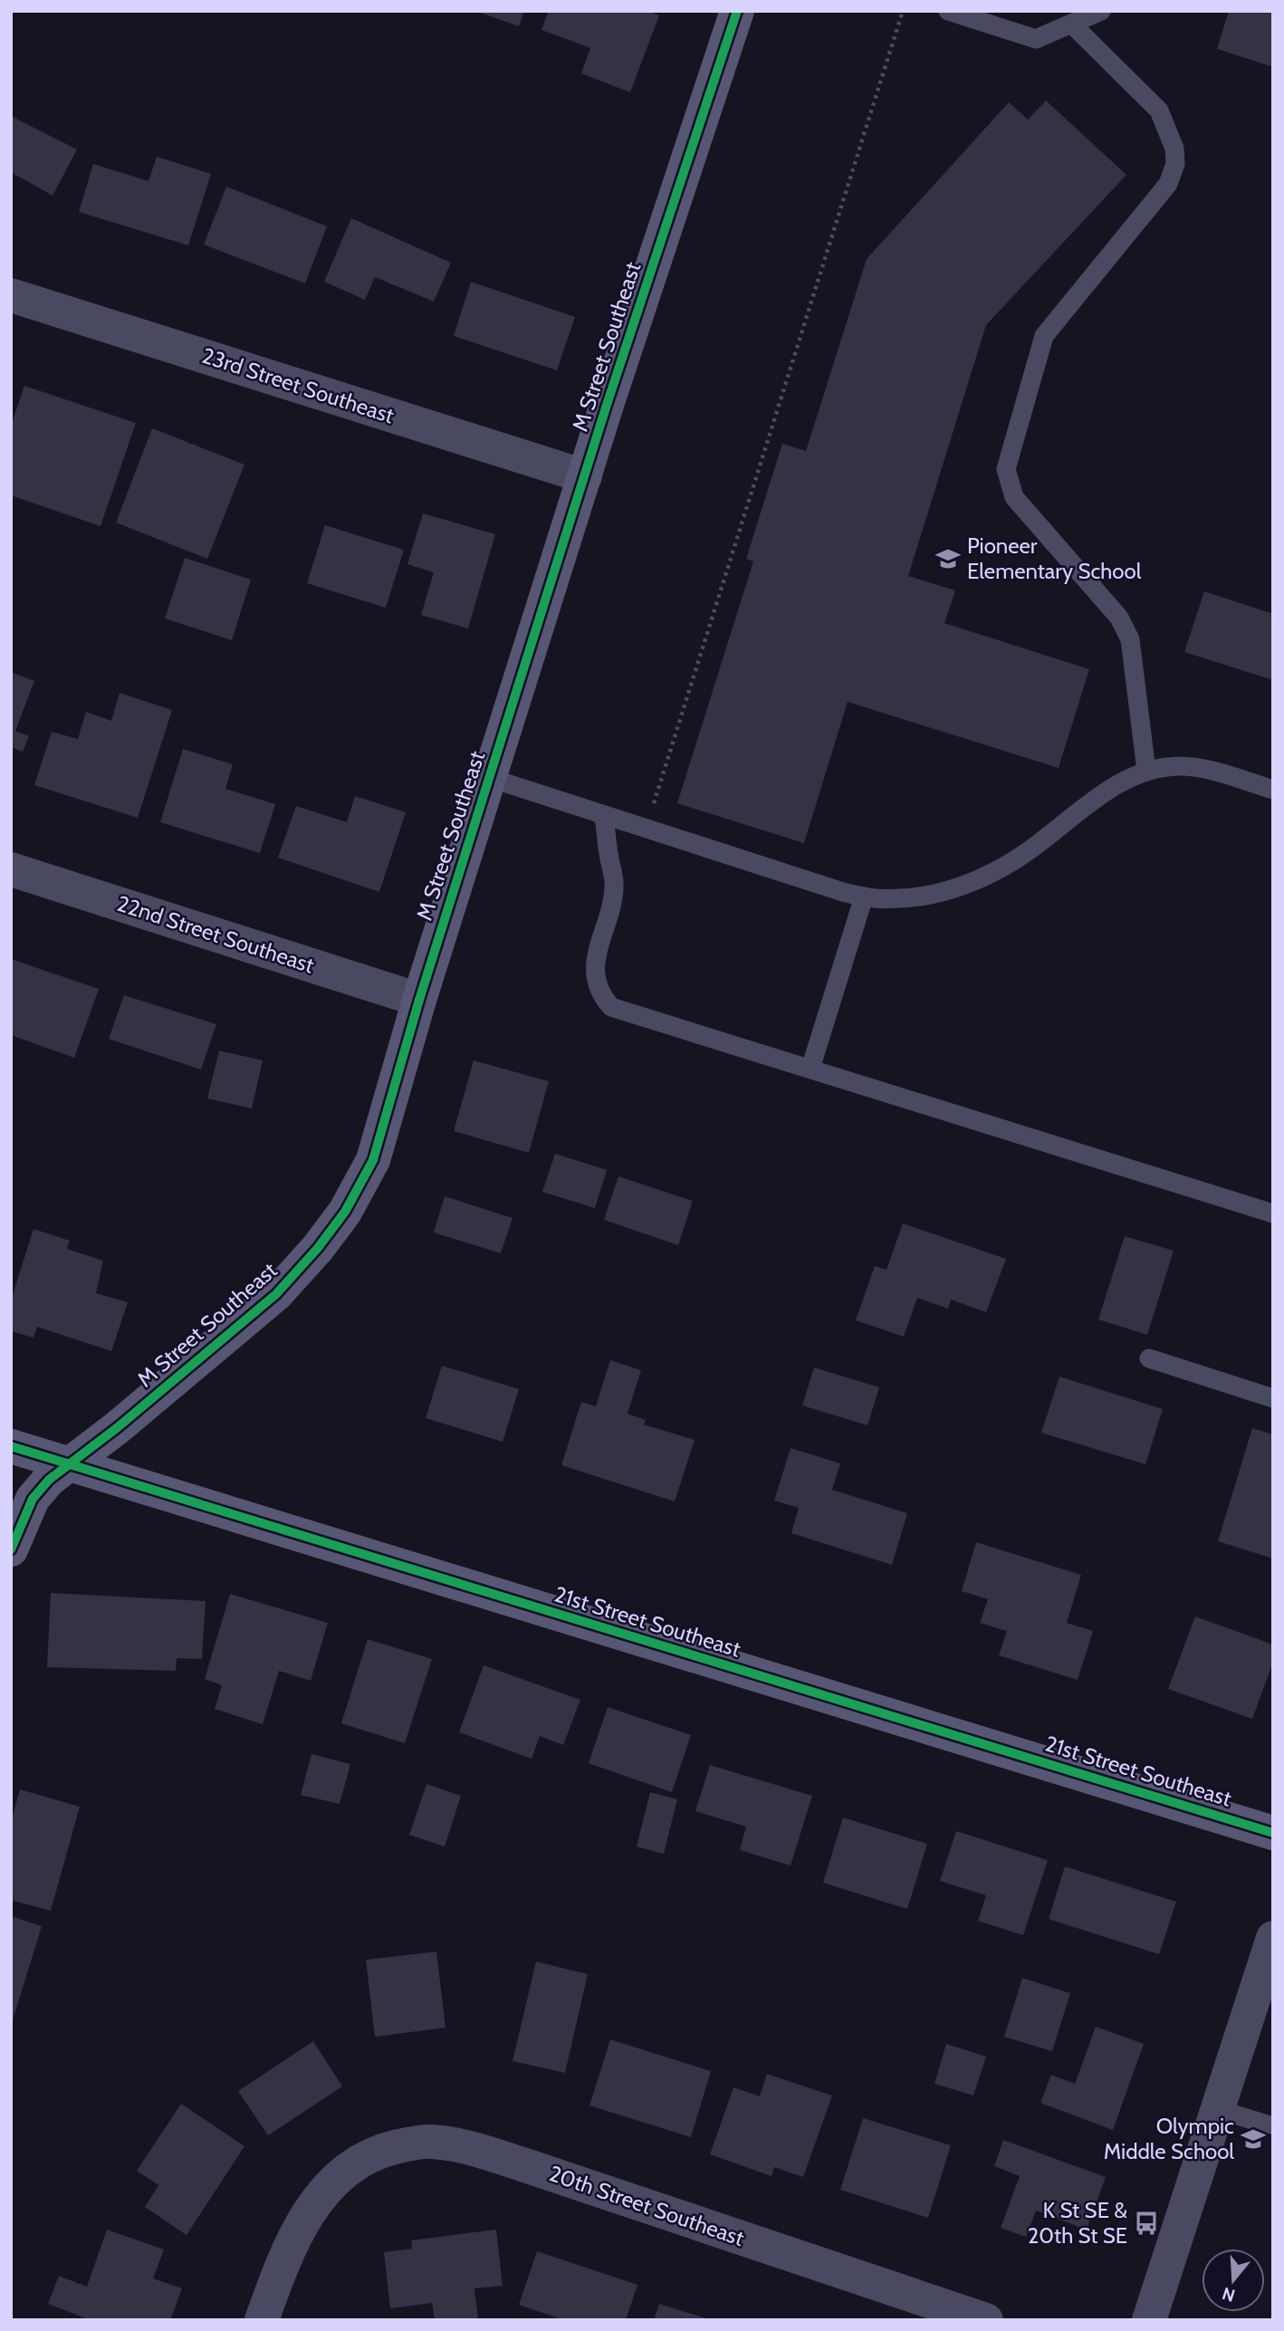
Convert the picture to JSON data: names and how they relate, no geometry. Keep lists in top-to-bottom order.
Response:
{
  "streets": {
    "street": [
      "M Street Southeast",
      "23rd Street Southeast",
      "22nd Street Southeast",
      "21st Street Southeast",
      "20th Street Southeast"
    ]
  },
  "crossings": [
    ["M Street Southeast", "23rd Street Southeast"],
    ["M Street Southeast", "22nd Street Southeast"],
    ["M Street Southeast", "21st Street Southeast"]
  ],
  "places": {
    "school or university": ["Pioneer Elementary School", "Olympic Middle School"],
    "bus stop": ["K St SE & 20th St SE"]
  },
  "north": "bottom"
}
